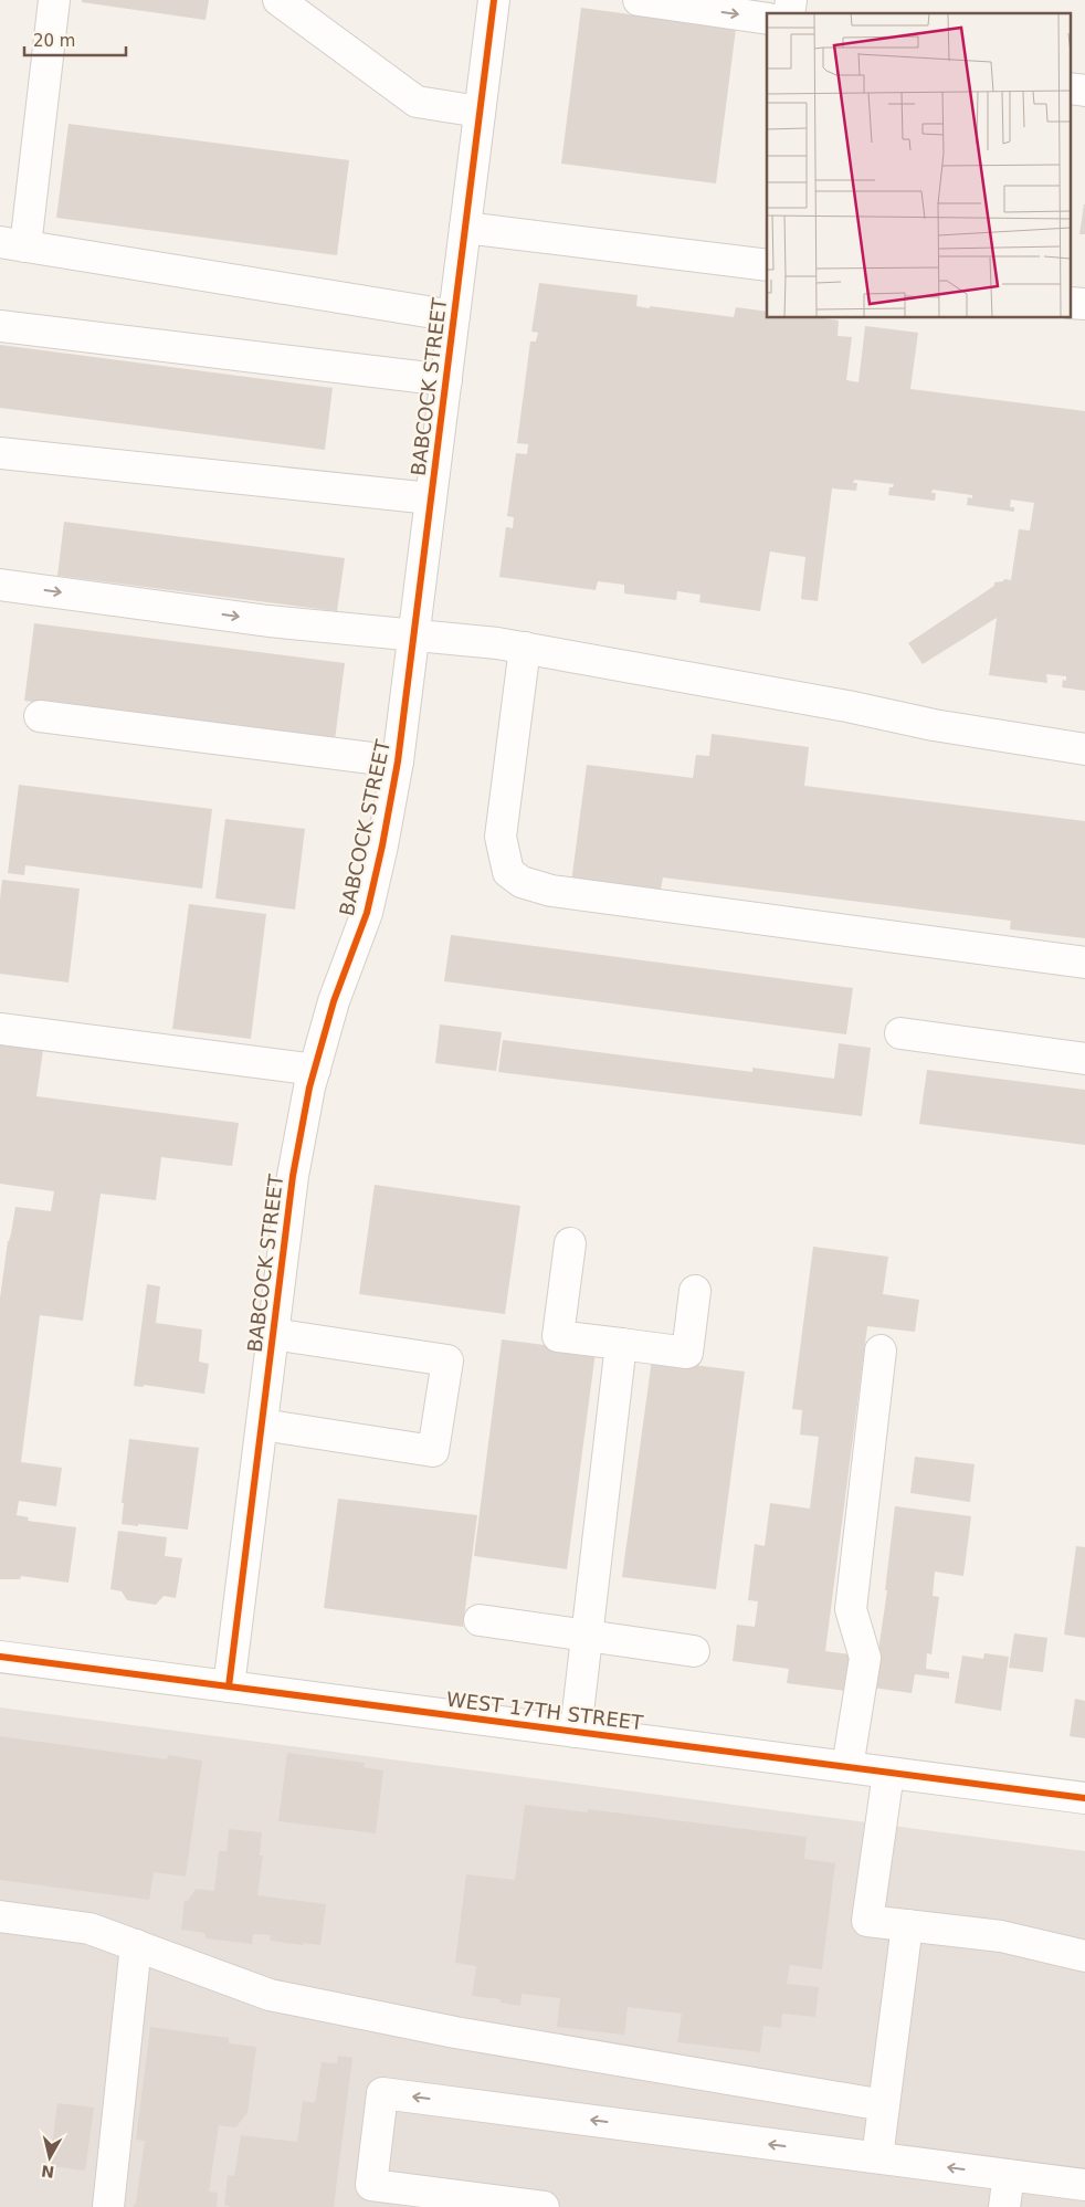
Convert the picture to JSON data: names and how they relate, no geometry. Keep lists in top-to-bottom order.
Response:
{
  "streets": {
    "street": ["BABCOCK STREET", "WEST 17TH STREET"]
  },
  "crossings": [
    ["BABCOCK STREET", "WEST 17TH STREET"]
  ],
  "scale_bar": "20 m",
  "north": "bottom"
}
